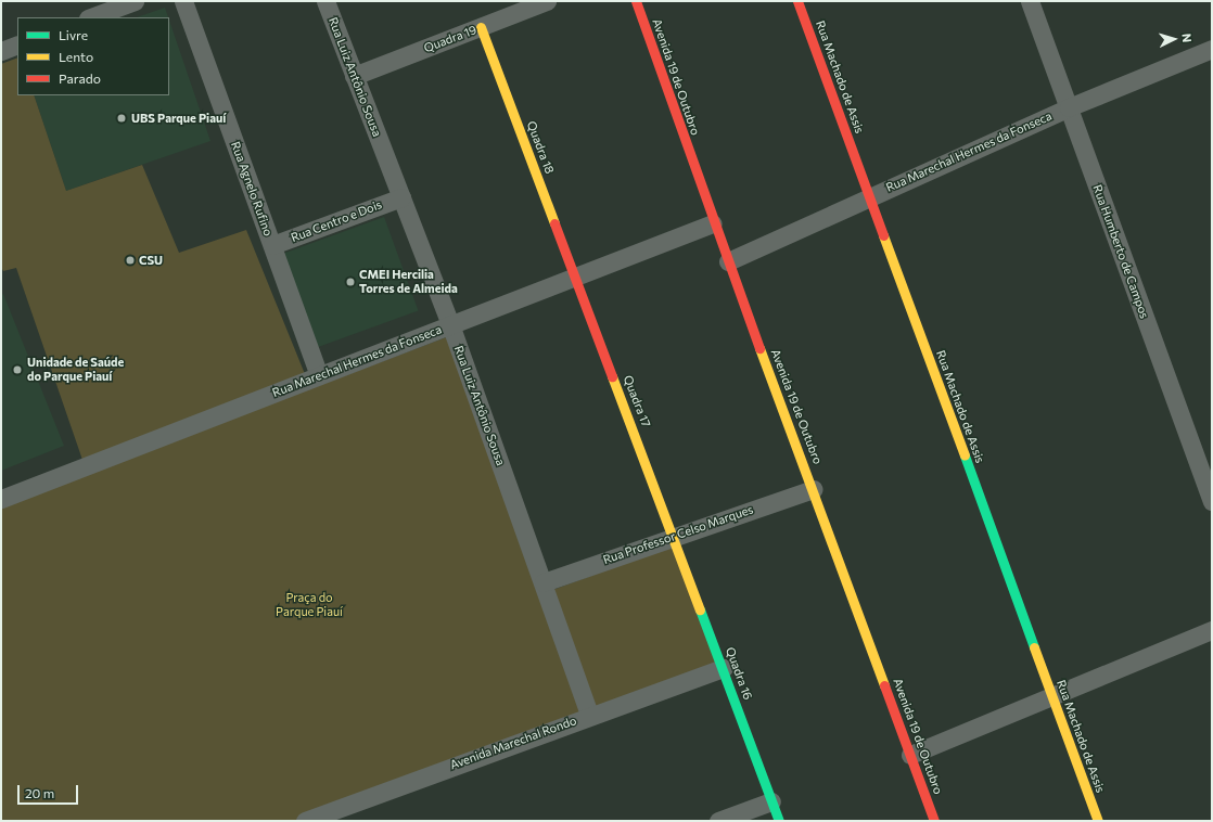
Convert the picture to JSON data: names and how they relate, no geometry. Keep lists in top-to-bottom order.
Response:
{
  "streets": {
    "street": [
      "Quadra 19",
      "Rua Luiz Antônio Sousa",
      "Avenida 19 de Outubro",
      "Rua Machado de Assis",
      "Quadra 18",
      "Rua Marechal Hermes da Fonseca",
      "Rua Agnelo Rufino",
      "Rua Centro e Dois",
      "Rua Humberto de Campos",
      "Quadra 17",
      "Rua Professor Celso Marques",
      "Quadra 16",
      "Avenida Marechal Rondo"
    ]
  },
  "crossings": [
    ["Quadra 19", "Rua Luiz Antônio Sousa"],
    ["Quadra 19", "Quadra 18"],
    ["Rua Luiz Antônio Sousa", "Rua Marechal Hermes da Fonseca"],
    ["Rua Luiz Antônio Sousa", "Rua Centro e Dois"],
    ["Rua Luiz Antônio Sousa", "Rua Professor Celso Marques"],
    ["Rua Luiz Antônio Sousa", "Avenida Marechal Rondo"],
    ["Avenida 19 de Outubro", "Rua Marechal Hermes da Fonseca"],
    ["Avenida 19 de Outubro", "Rua Professor Celso Marques"],
    ["Rua Machado de Assis", "Rua Marechal Hermes da Fonseca"],
    ["Quadra 18", "Rua Marechal Hermes da Fonseca"],
    ["Quadra 18", "Quadra 17"],
    ["Rua Marechal Hermes da Fonseca", "Rua Agnelo Rufino"],
    ["Rua Marechal Hermes da Fonseca", "Rua Humberto de Campos"],
    ["Rua Marechal Hermes da Fonseca", "Quadra 17"],
    ["Rua Agnelo Rufino", "Rua Centro e Dois"],
    ["Quadra 17", "Rua Professor Celso Marques"],
    ["Quadra 17", "Quadra 16"],
    ["Rua Professor Celso Marques", "Quadra 16"],
    ["Quadra 16", "Avenida Marechal Rondo"]
  ],
  "parks": ["Praça do Parque Piauí"],
  "places": [
    "UBS Parque Piauí",
    "CSU",
    "CMEI Hercilia Torres de Almeida",
    "Unidade de Saúde do Parque Piauí"
  ],
  "legend": ["Livre", "Lento", "Parado"],
  "scale_bar": "20 m",
  "north": "right"
}
